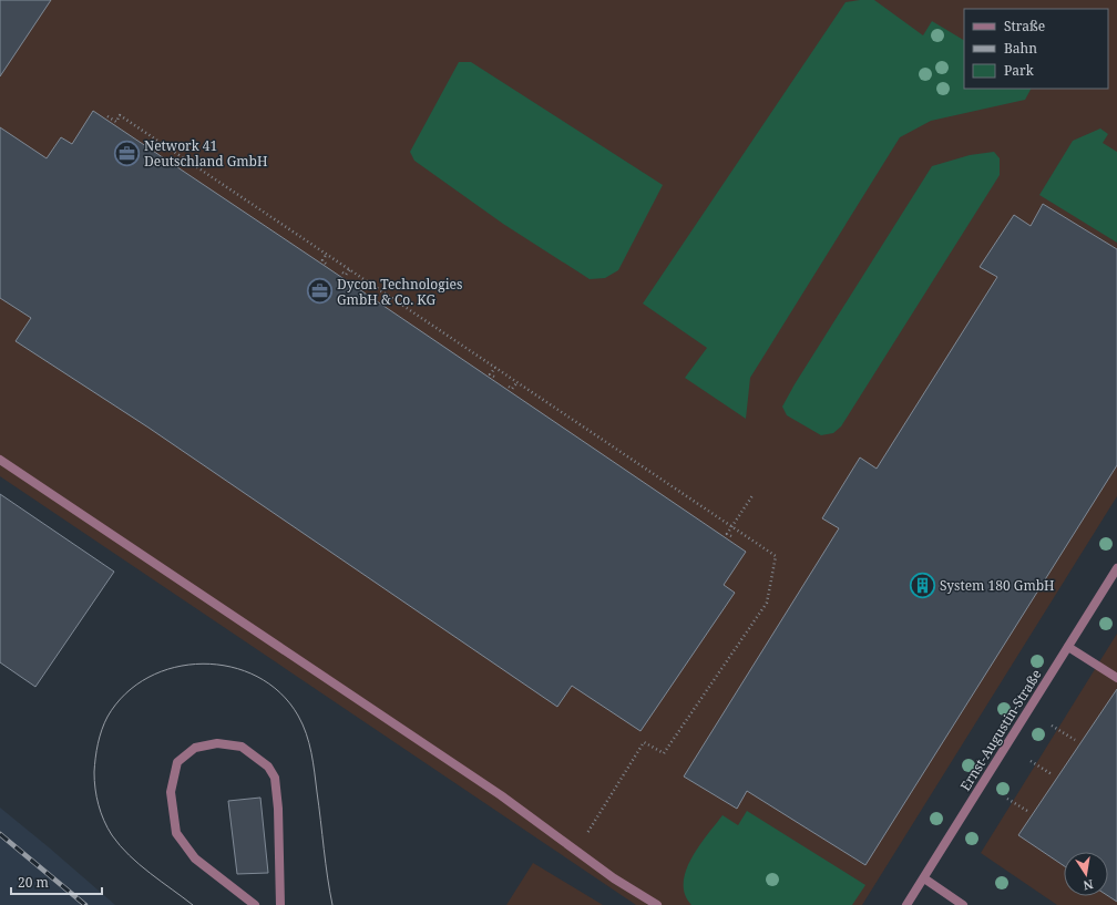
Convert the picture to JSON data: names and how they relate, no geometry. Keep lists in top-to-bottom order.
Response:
{
  "streets": {
    "street": ["Ernst-Augustin-Straße"]
  },
  "places": {
    "office": ["Network 41 Deutschland GmbH", "Dycon Technologies GmbH & Co. KG"],
    "building": ["System 180 GmbH"]
  },
  "legend": ["Straße", "Bahn", "Park"],
  "scale_bar": "20 m",
  "north": "bottom"
}
